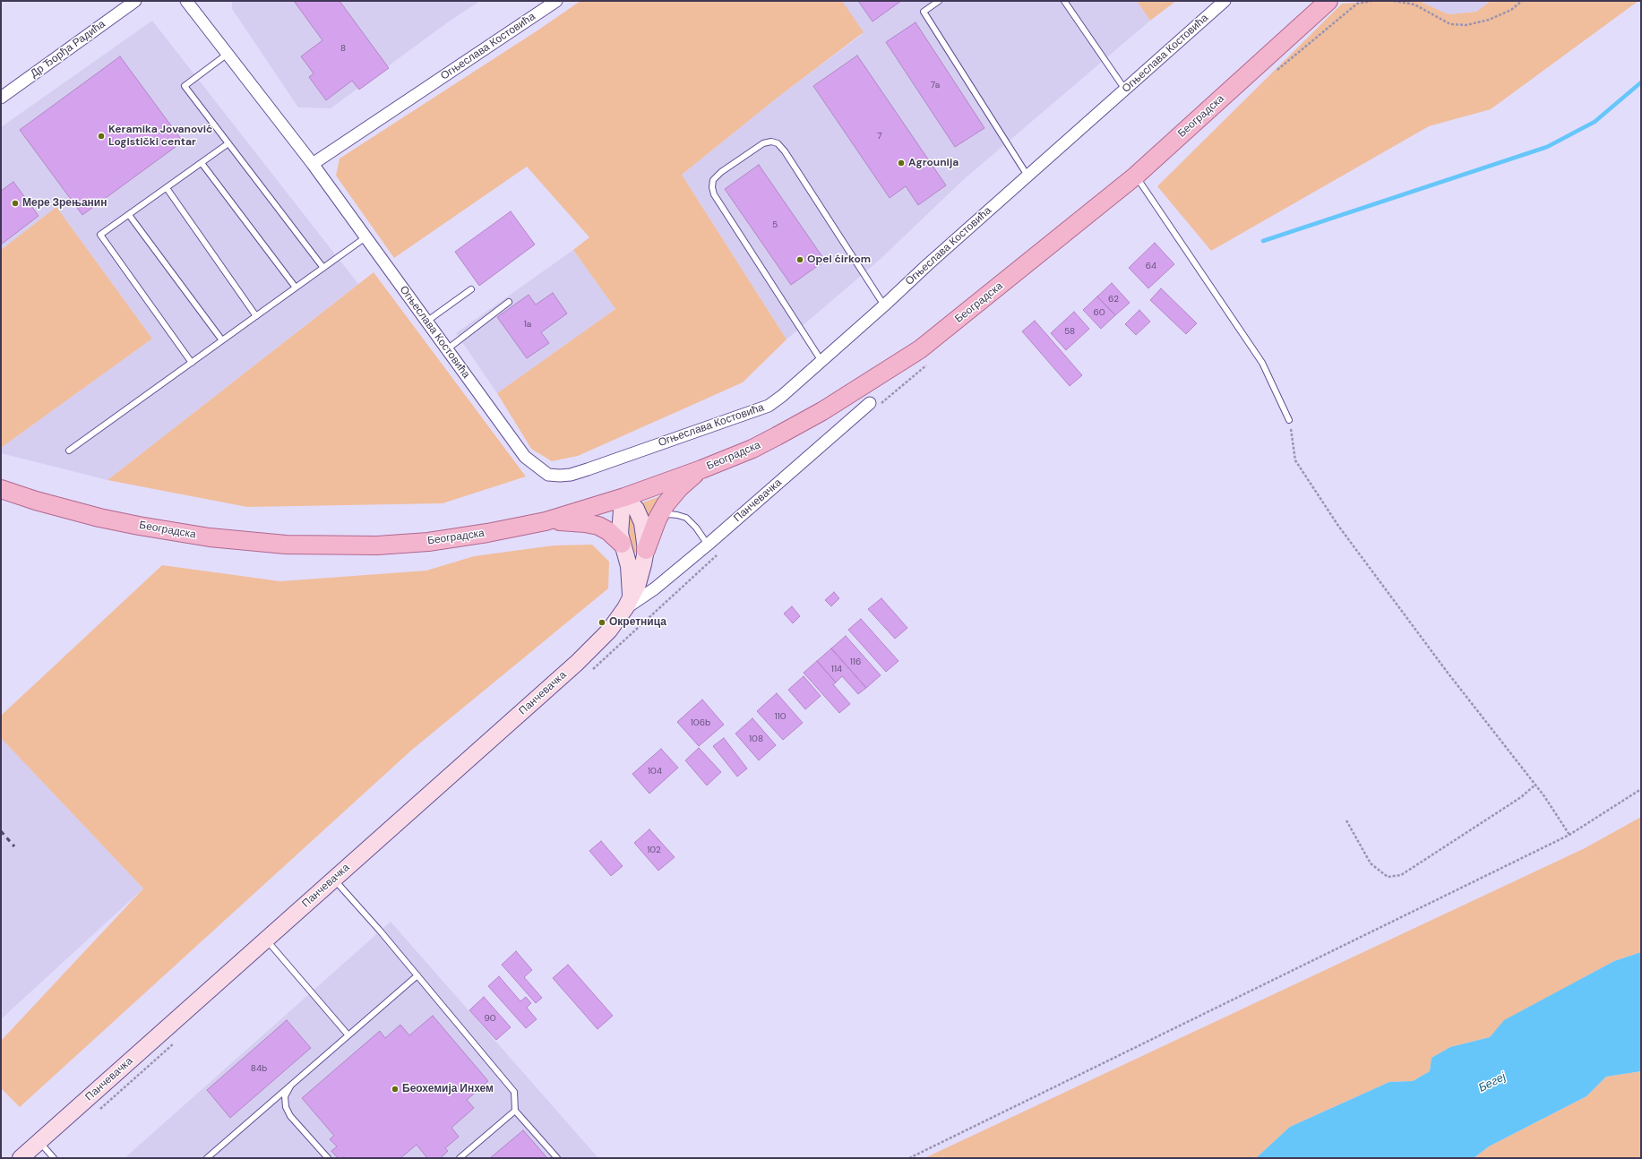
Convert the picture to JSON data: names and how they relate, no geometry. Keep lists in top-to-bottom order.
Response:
{
  "streets": {
    "main road": ["Београдска"],
    "street": ["Огњеслава Костовића", "Др Ђорђа Радића", "Панчевачка"]
  },
  "water": ["Бегеј"],
  "places": [
    "Keramika Jovanović Logistički centar",
    "Agrounija",
    "Мере Зрењанин",
    "Opel ćirkom",
    "Окретница",
    "Беохемија Инхем"
  ],
  "house_numbers": [
    "8",
    "7a",
    "7",
    "5",
    "64",
    "62",
    "60",
    "1a",
    "58",
    "116",
    "114",
    "110",
    "106b",
    "108",
    "104",
    "102",
    "90",
    "84b"
  ]
}
